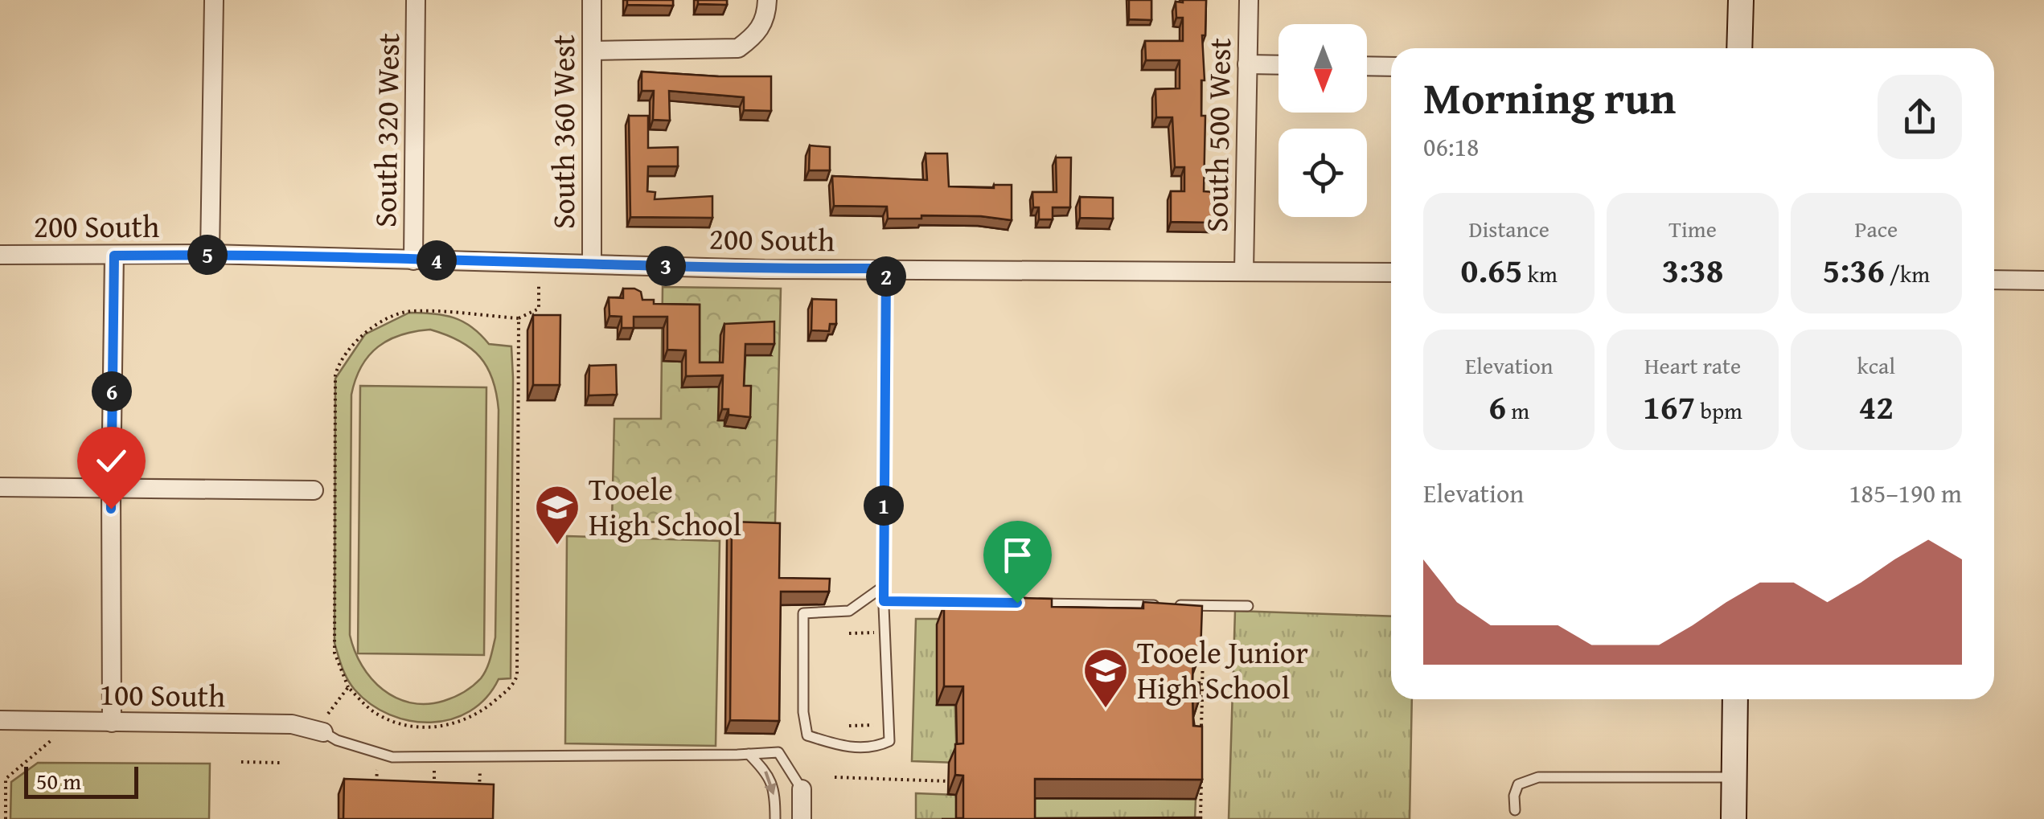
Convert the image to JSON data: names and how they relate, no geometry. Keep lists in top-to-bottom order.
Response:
{
  "streets": {
    "street": [
      "South 320 West",
      "South 360 West",
      "South 500 West",
      "200 South",
      "100 South"
    ]
  },
  "crossings": [
    ["South 320 West", "200 South"],
    ["South 360 West", "200 South"],
    ["South 500 West", "200 South"]
  ],
  "places": {
    "school or university": ["Tooele High School", "Tooele Junior High School"]
  },
  "scale_bar": "50 m",
  "north": "bottom",
  "page": {
    "heading": ["Morning run", "06:18"],
    "stats": [
      ["Distance", "0.65 km"],
      ["Time", "3:38"],
      ["Pace", "5:36 /km"],
      ["Elevation", "6 m"],
      ["Heart rate", "167 bpm"],
      ["kcal", "42"]
    ],
    "pins": [
      "5",
      "4",
      "3",
      "2",
      "6",
      "1"
    ],
    "chart": ["Elevation", "185–190 m"],
    "scale": "50 m"
  }
}
